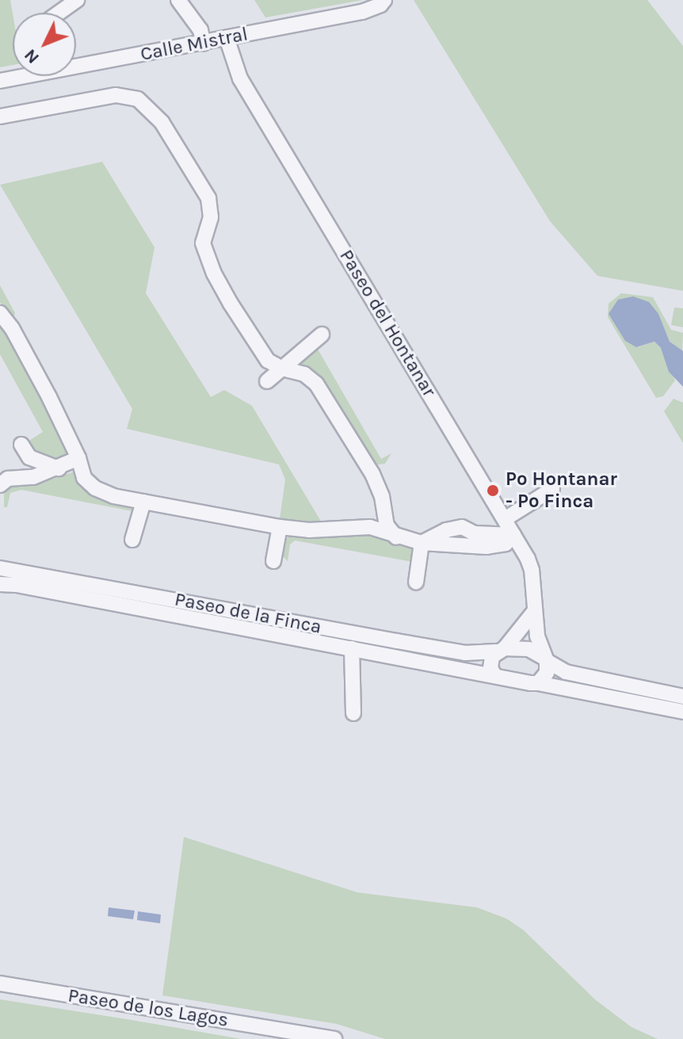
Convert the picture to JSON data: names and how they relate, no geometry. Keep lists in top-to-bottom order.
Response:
{
  "streets": {
    "street": [
      "Calle Mistral",
      "Paseo del Hontanar",
      "Paseo de la Finca",
      "Paseo de los Lagos"
    ]
  },
  "crossings": [
    ["Calle Mistral", "Paseo del Hontanar"],
    ["Paseo del Hontanar", "Paseo de la Finca"]
  ],
  "places": ["Pº Hontanar - Pº Finca"],
  "north": "bottom left"
}
